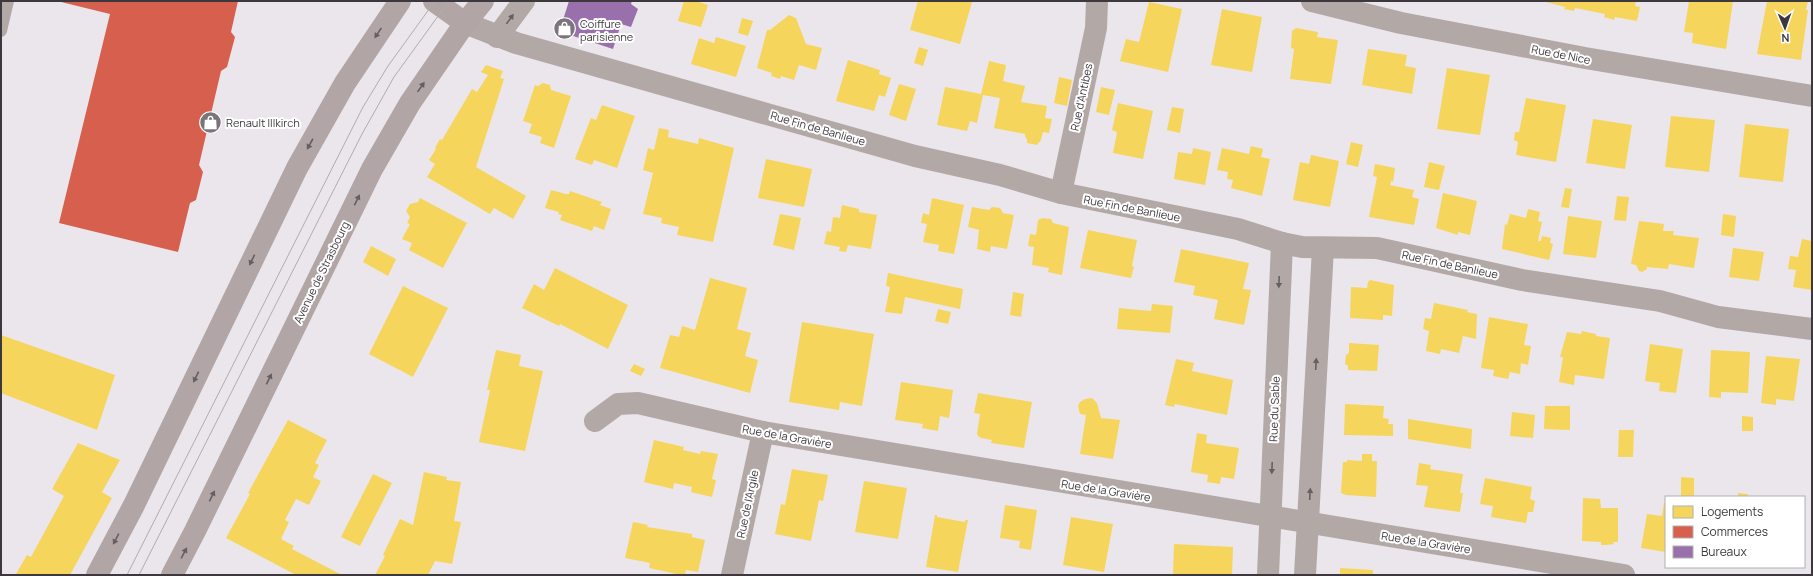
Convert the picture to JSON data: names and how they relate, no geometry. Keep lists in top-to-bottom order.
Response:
{
  "streets": {
    "main road": ["Avenue de Strasbourg"],
    "street": [
      "Rue de Nice",
      "Rue d'Antibes",
      "Rue Fin de Banlieue",
      "Rue du Sable",
      "Rue de la Gravière",
      "Rue de l'Argile"
    ]
  },
  "crossings": [
    ["Rue d'Antibes", "Rue Fin de Banlieue"],
    ["Rue Fin de Banlieue", "Avenue de Strasbourg"],
    ["Rue Fin de Banlieue", "Rue du Sable"],
    ["Rue du Sable", "Rue de la Gravière"],
    ["Rue de la Gravière", "Rue de l'Argile"]
  ],
  "places": {
    "shop": ["Coiffure parisienne", "Renault Illkirch"]
  },
  "legend": ["Logements", "Commerces", "Bureaux"],
  "north": "bottom"
}
